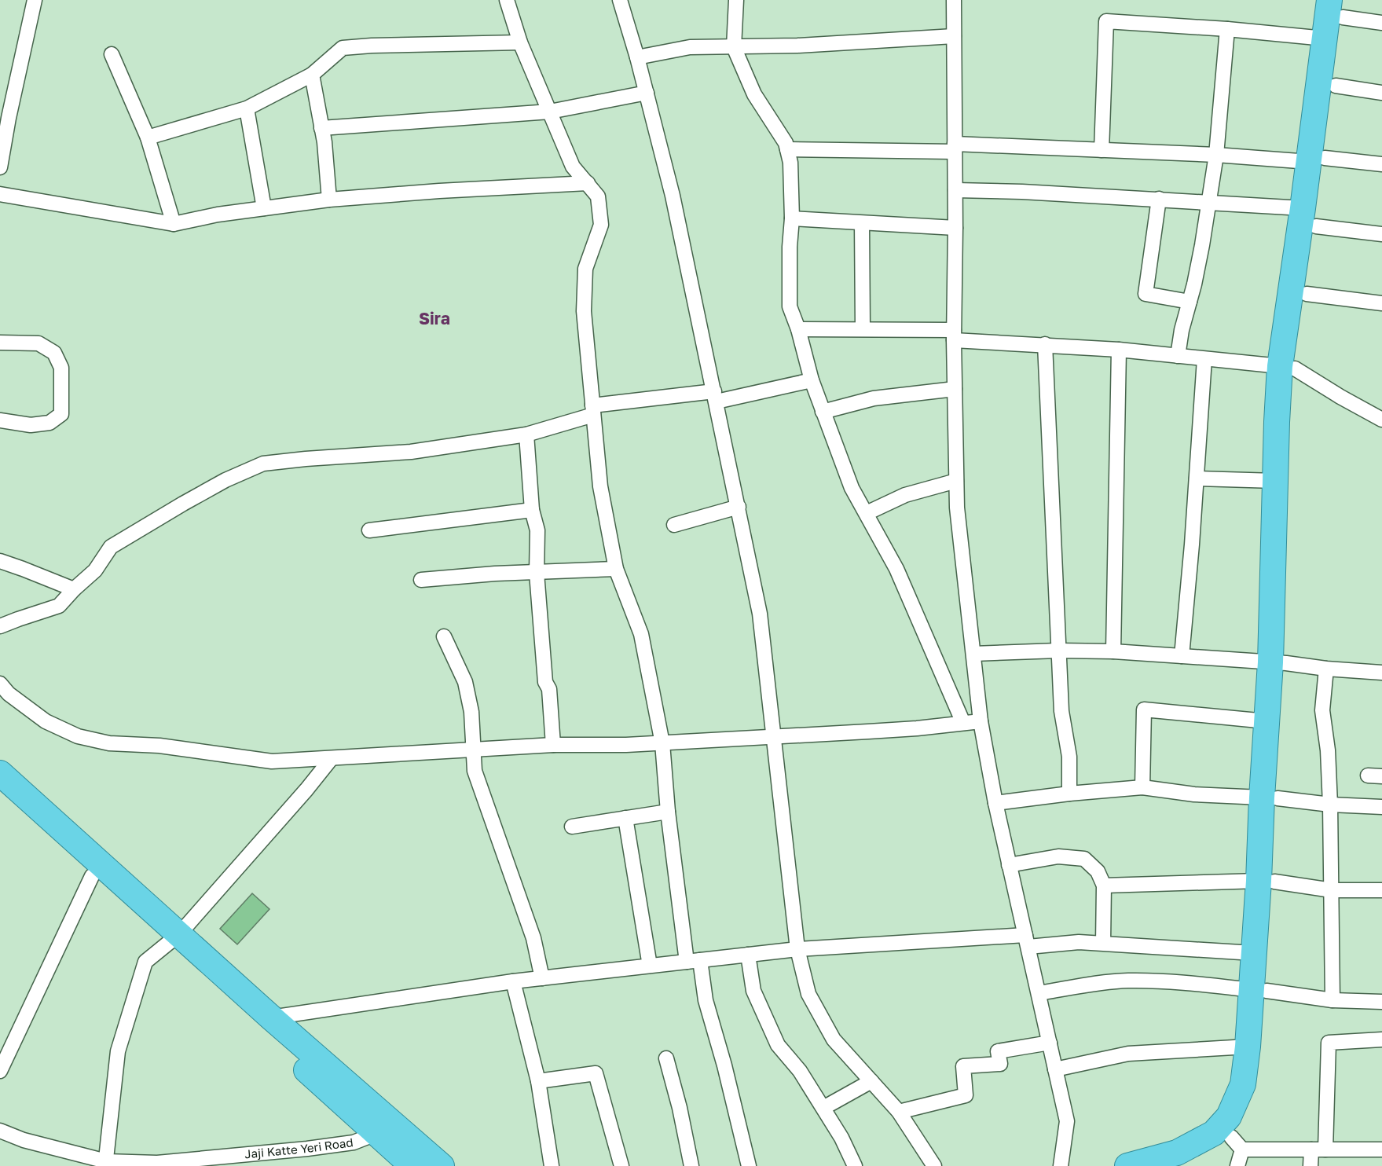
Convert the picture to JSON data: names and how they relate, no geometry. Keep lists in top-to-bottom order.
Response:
{
  "streets": {
    "street": ["Jaji Katte Yeri Road"]
  },
  "districts": ["Sira"]
}
